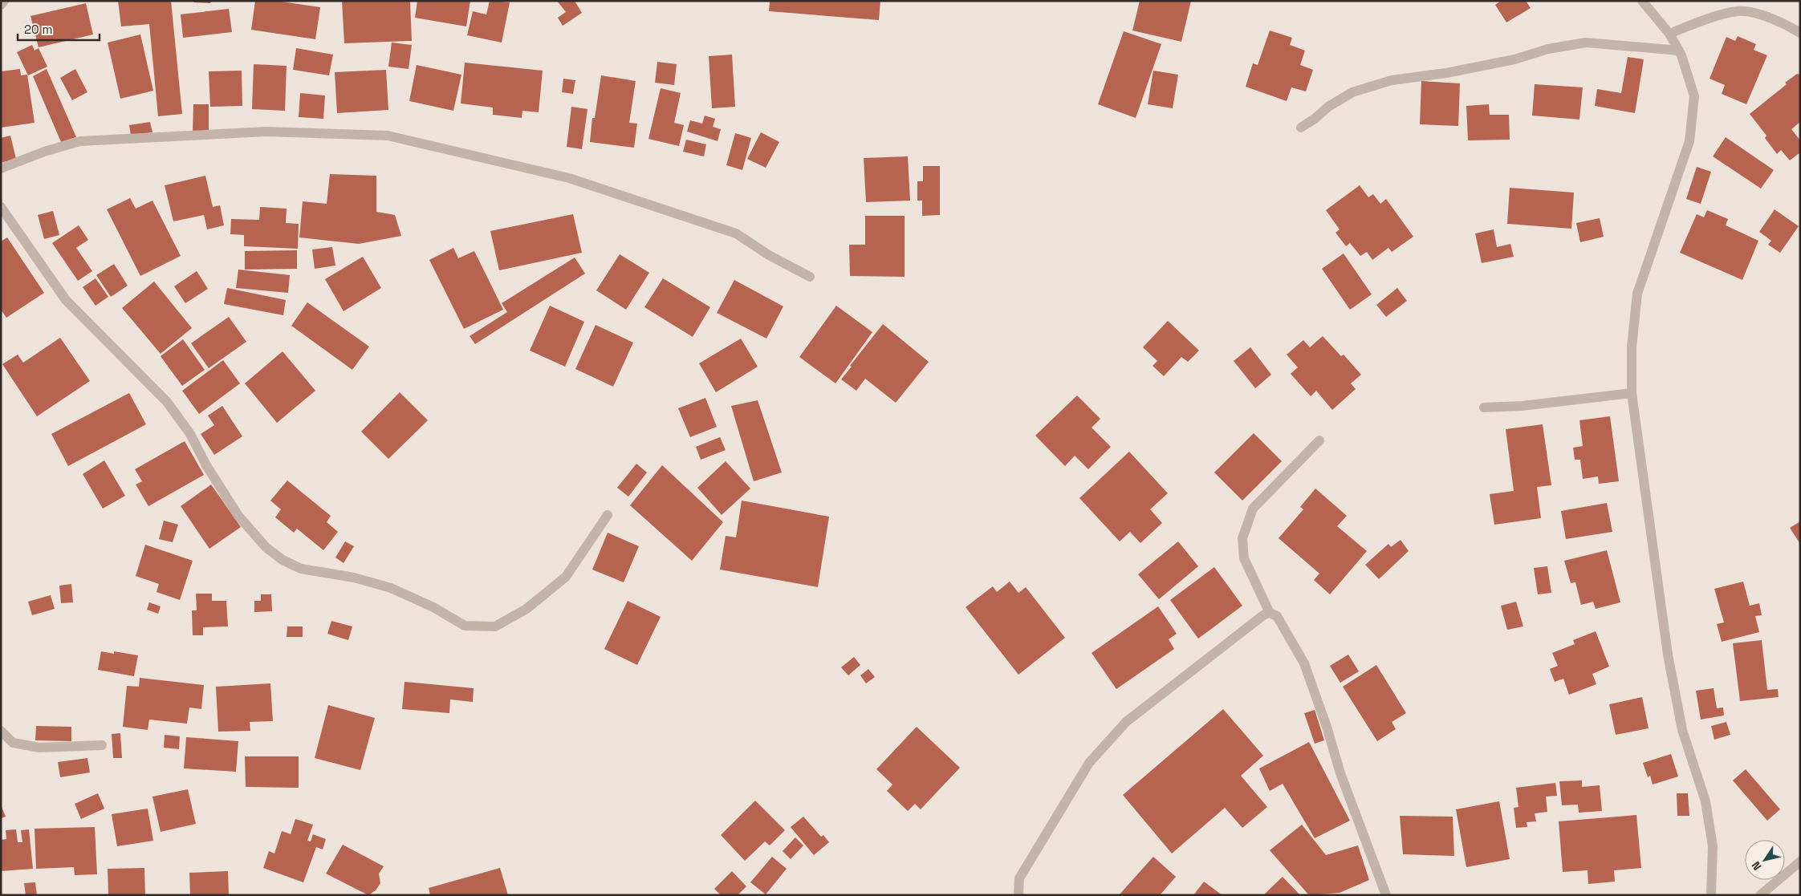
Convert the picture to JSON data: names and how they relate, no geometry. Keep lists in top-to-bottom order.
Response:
{
  "scale_bar": "20 m",
  "north": "bottom left"
}
